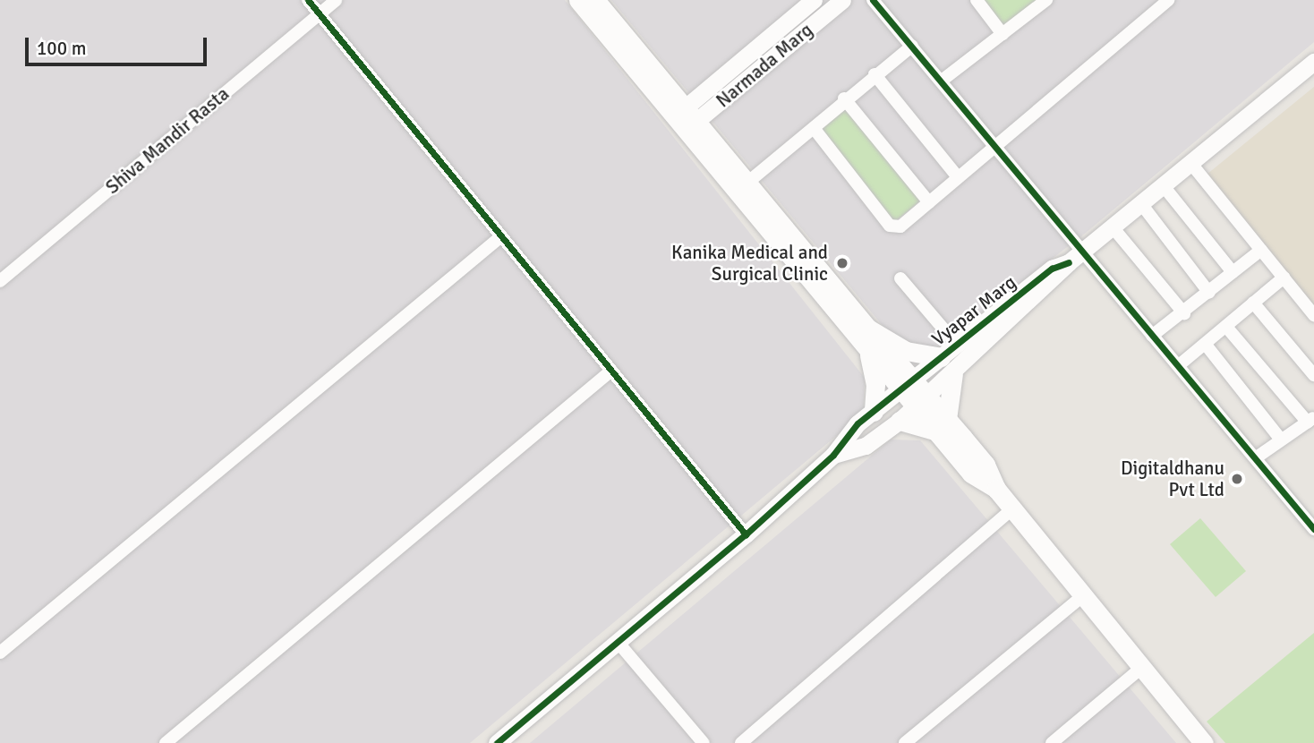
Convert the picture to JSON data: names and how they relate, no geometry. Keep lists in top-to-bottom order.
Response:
{
  "streets": {
    "street": ["Narmada Marg", "Shiva Mandir Rasta", "Vyapar Marg"]
  },
  "places": ["Kanika Medical and Surgical Clinic", "Digitaldhanu Pvt Ltd"],
  "scale_bar": "100 m"
}
